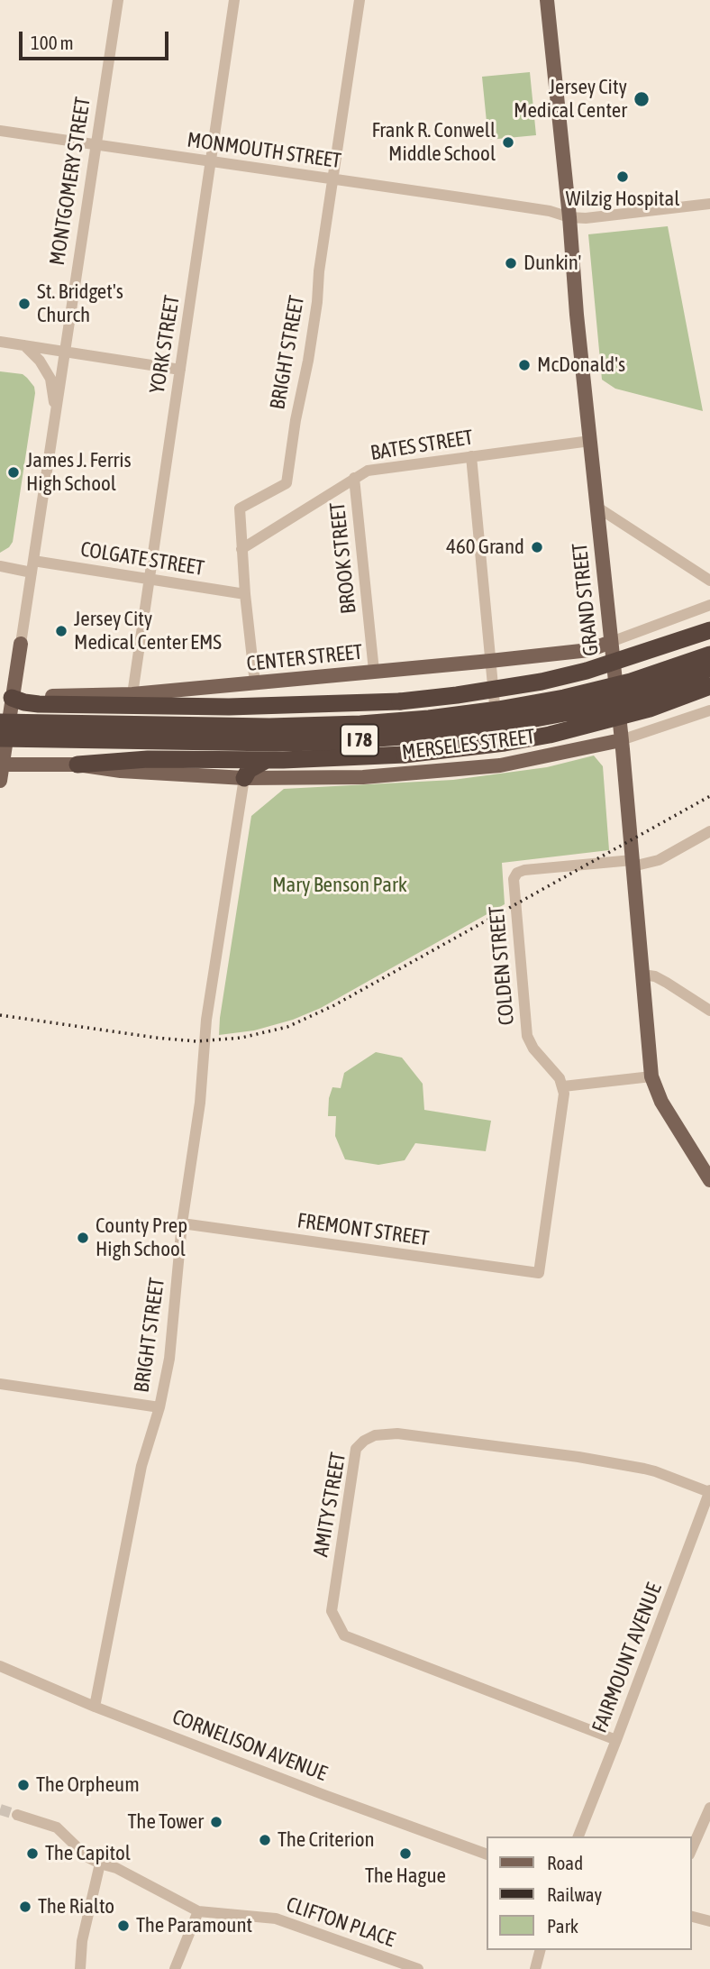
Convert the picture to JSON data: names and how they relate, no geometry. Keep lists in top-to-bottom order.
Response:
{
  "streets": {
    "highway": ["I 78"],
    "main road": [
      "MONTGOMERY STREET",
      "GRAND STREET",
      "CENTER STREET",
      "MERSELES STREET"
    ],
    "street": [
      "MONMOUTH STREET",
      "YORK STREET",
      "BRIGHT STREET",
      "BATES STREET",
      "BROOK STREET",
      "COLGATE STREET",
      "COLDEN STREET",
      "FREMONT STREET",
      "AMITY STREET",
      "FAIRMOUNT AVENUE",
      "CORNELISON AVENUE",
      "CLIFTON PLACE"
    ]
  },
  "crossings": [
    ["MONMOUTH STREET", "MONTGOMERY STREET"],
    ["MONMOUTH STREET", "YORK STREET"],
    ["MONMOUTH STREET", "BRIGHT STREET"],
    ["MONMOUTH STREET", "GRAND STREET"],
    ["MONTGOMERY STREET", "COLGATE STREET"],
    ["MONTGOMERY STREET", "CENTER STREET"],
    ["MONTGOMERY STREET", "MERSELES STREET"],
    ["YORK STREET", "COLGATE STREET"],
    ["YORK STREET", "CENTER STREET"],
    ["BRIGHT STREET", "BATES STREET"],
    ["BRIGHT STREET", "COLGATE STREET"],
    ["BRIGHT STREET", "CENTER STREET"],
    ["BRIGHT STREET", "MERSELES STREET"],
    ["BRIGHT STREET", "FREMONT STREET"],
    ["BRIGHT STREET", "CORNELISON AVENUE"],
    ["BATES STREET", "BROOK STREET"],
    ["BATES STREET", "GRAND STREET"],
    ["BROOK STREET", "CENTER STREET"],
    ["GRAND STREET", "CENTER STREET"],
    ["GRAND STREET", "MERSELES STREET"],
    ["GRAND STREET", "COLDEN STREET"],
    ["COLDEN STREET", "FREMONT STREET"],
    ["AMITY STREET", "FAIRMOUNT AVENUE"]
  ],
  "parks": ["Mary Benson Park"],
  "places": [
    "Jersey City Medical Center",
    "Frank R. Conwell Middle School",
    "Wilzig Hospital",
    "Dunkin'",
    "St. Bridget's Church",
    "McDonald's",
    "James J. Ferris High School",
    "460 Grand",
    "Jersey City Medical Center EMS",
    "County Prep High School",
    "The Orpheum",
    "The Tower",
    "The Criterion",
    "The Capitol",
    "The Hague",
    "The Rialto",
    "The Paramount"
  ],
  "legend": ["Road", "Railway", "Park"],
  "scale_bar": "100 m"
}
